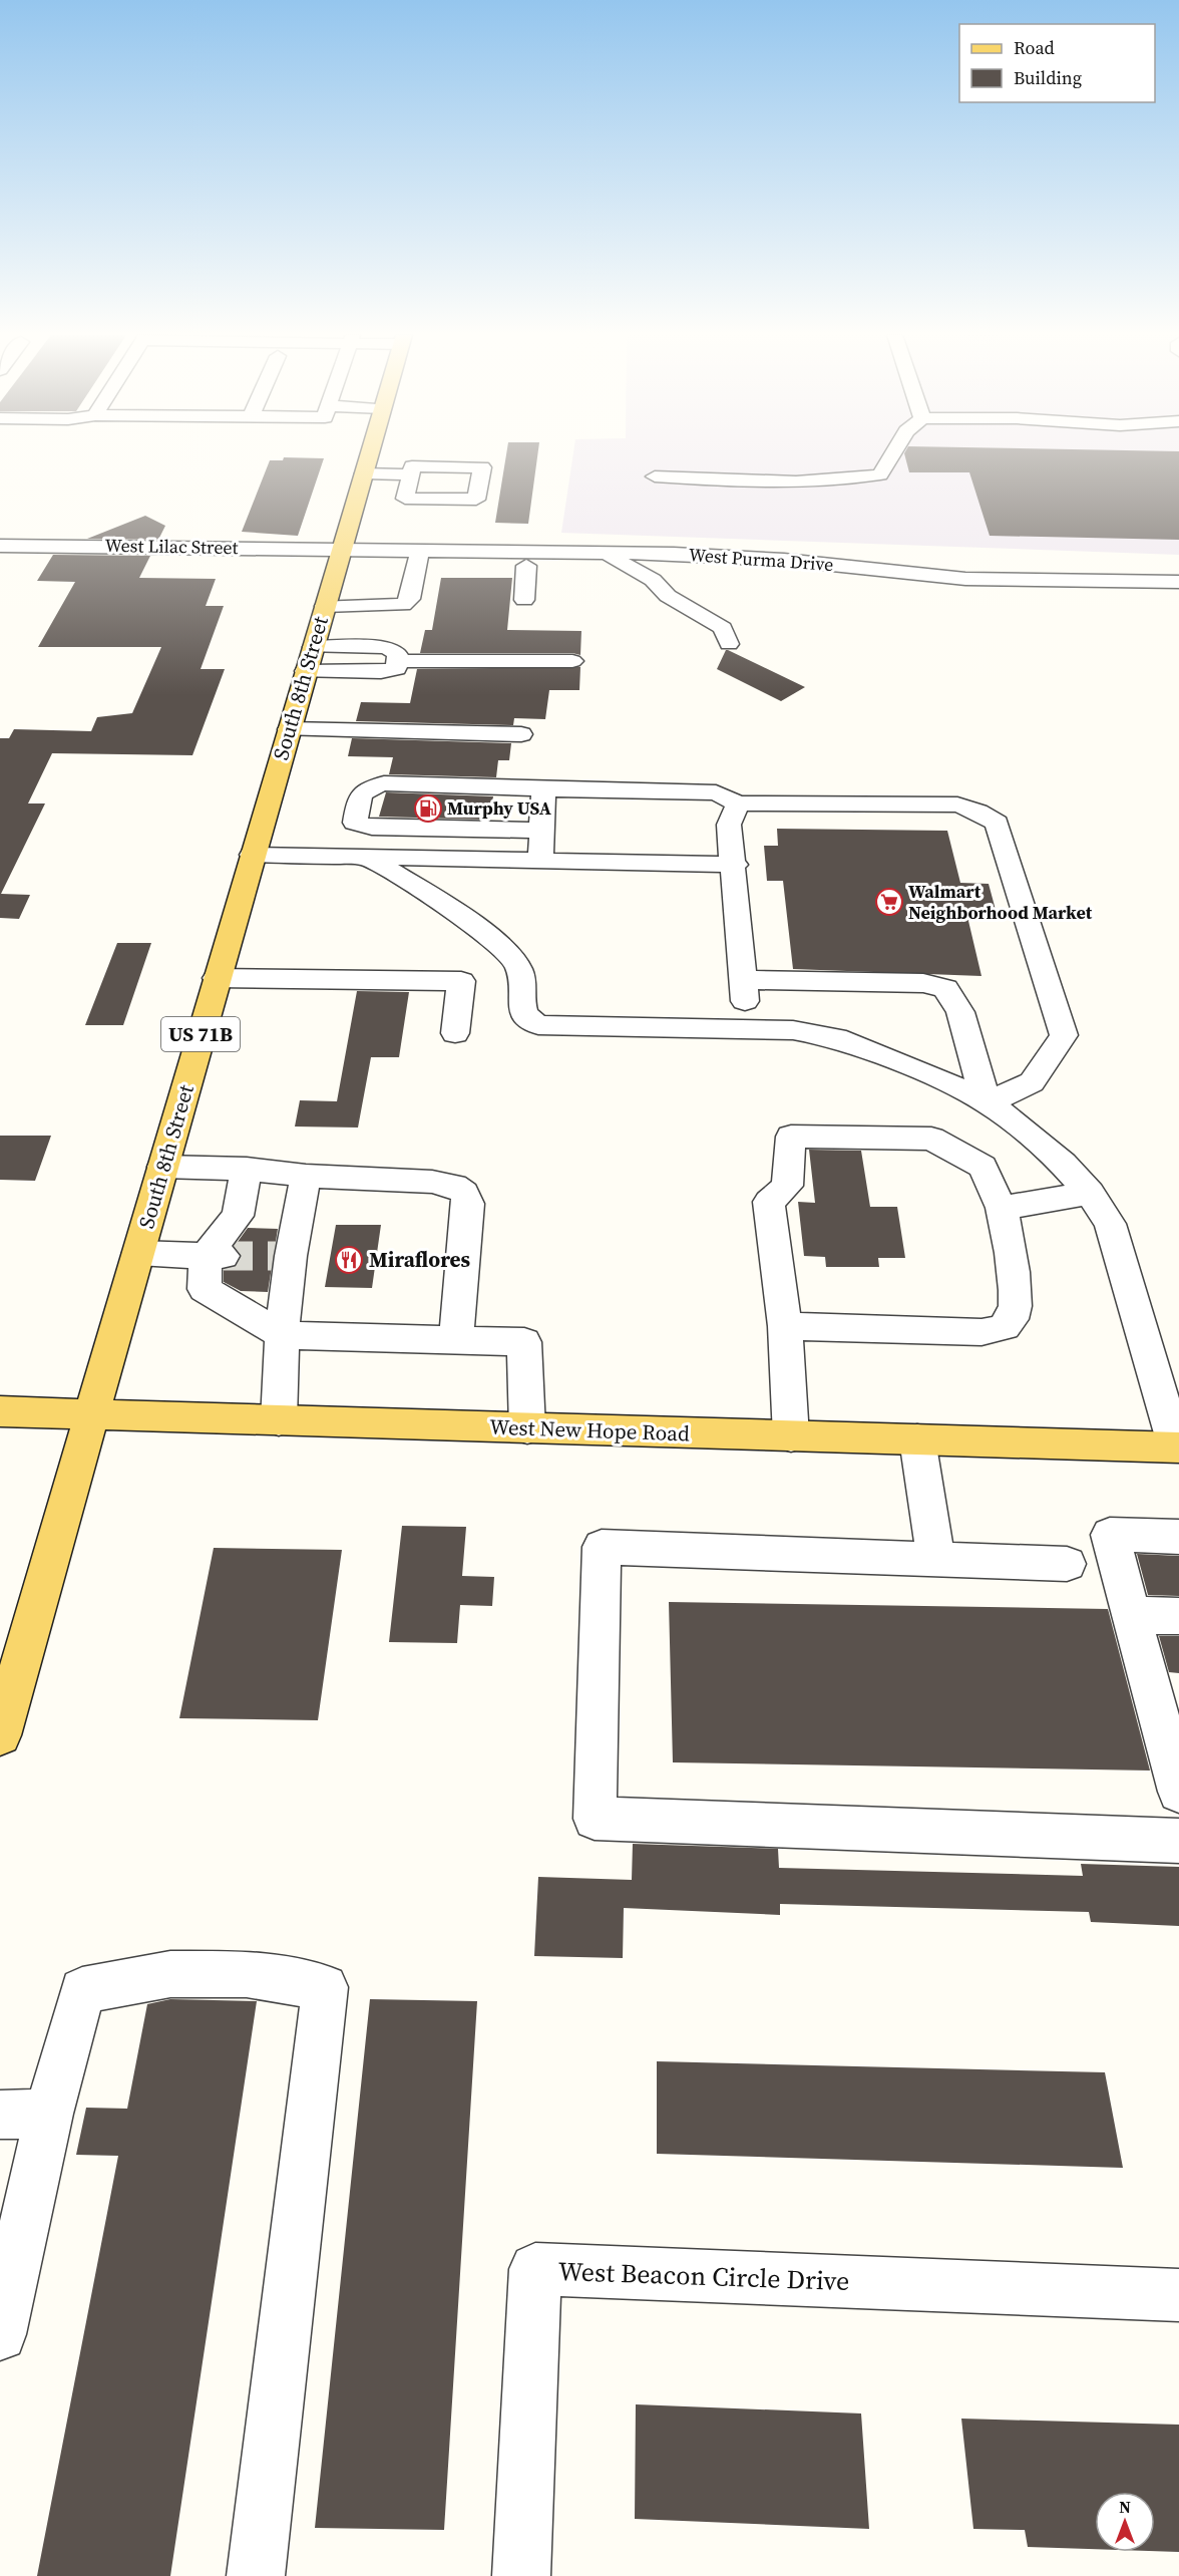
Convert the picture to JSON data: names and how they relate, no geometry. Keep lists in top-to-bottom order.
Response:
{
  "streets": {
    "main road": ["South 8th Street", "US 71B", "West New Hope Road"],
    "street": ["West Lilac Street", "West Purma Drive", "West Beacon Circle Drive"]
  },
  "crossings": [
    ["West Lilac Street", "South 8th Street"],
    ["South 8th Street", "West New Hope Road"]
  ],
  "places": {
    "fuel station": ["Murphy USA"],
    "supermarket": ["Walmart Neighborhood Market"],
    "restaurant": ["Miraflores"]
  },
  "legend": ["Road", "Building"],
  "north": "top"
}
